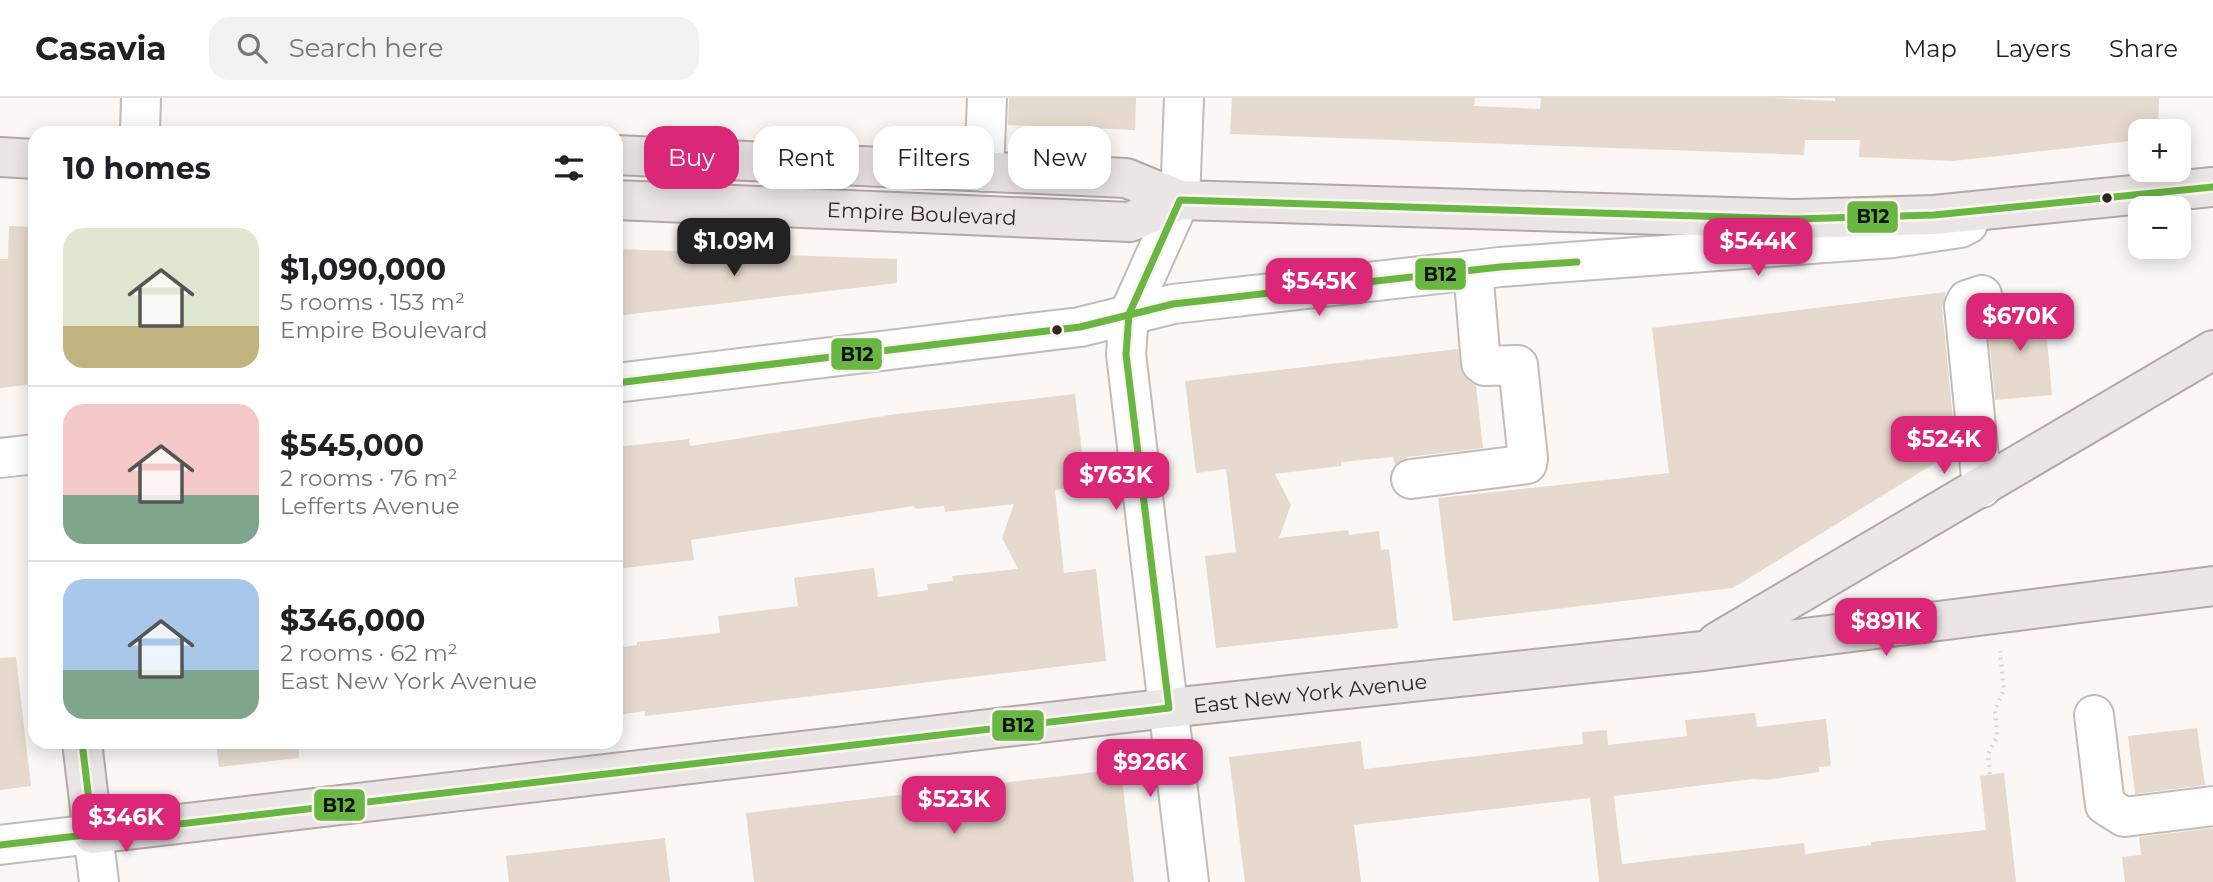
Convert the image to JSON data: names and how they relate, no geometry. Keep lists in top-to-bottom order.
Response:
{
  "streets": {
    "main road": ["Empire Boulevard", "East New York Avenue"]
  },
  "lines": ["transit line B12"],
  "page": {
    "header": "Casavia",
    "search": "Search here",
    "nav": ["Map", "Layers", "Share"],
    "map_buttons": ["+", "−"],
    "chip": [
      "Buy",
      "Rent",
      "Filters",
      "New"
    ],
    "heading": "10 homes",
    "list": [
      {
        "name": "$1,090,000",
        "note": "5 rooms · 153 m² · Empire Boulevard"
      },
      {
        "name": "$545,000",
        "note": "2 rooms · 76 m² · Lefferts Avenue"
      },
      {
        "name": "$346,000",
        "note": "2 rooms · 62 m² · East New York Avenue"
      }
    ],
    "price": [
      "$1.09M",
      "$544K",
      "$545K",
      "$670K",
      "$524K",
      "$763K",
      "$891K",
      "$926K",
      "$523K",
      "$346K"
    ]
  }
}
